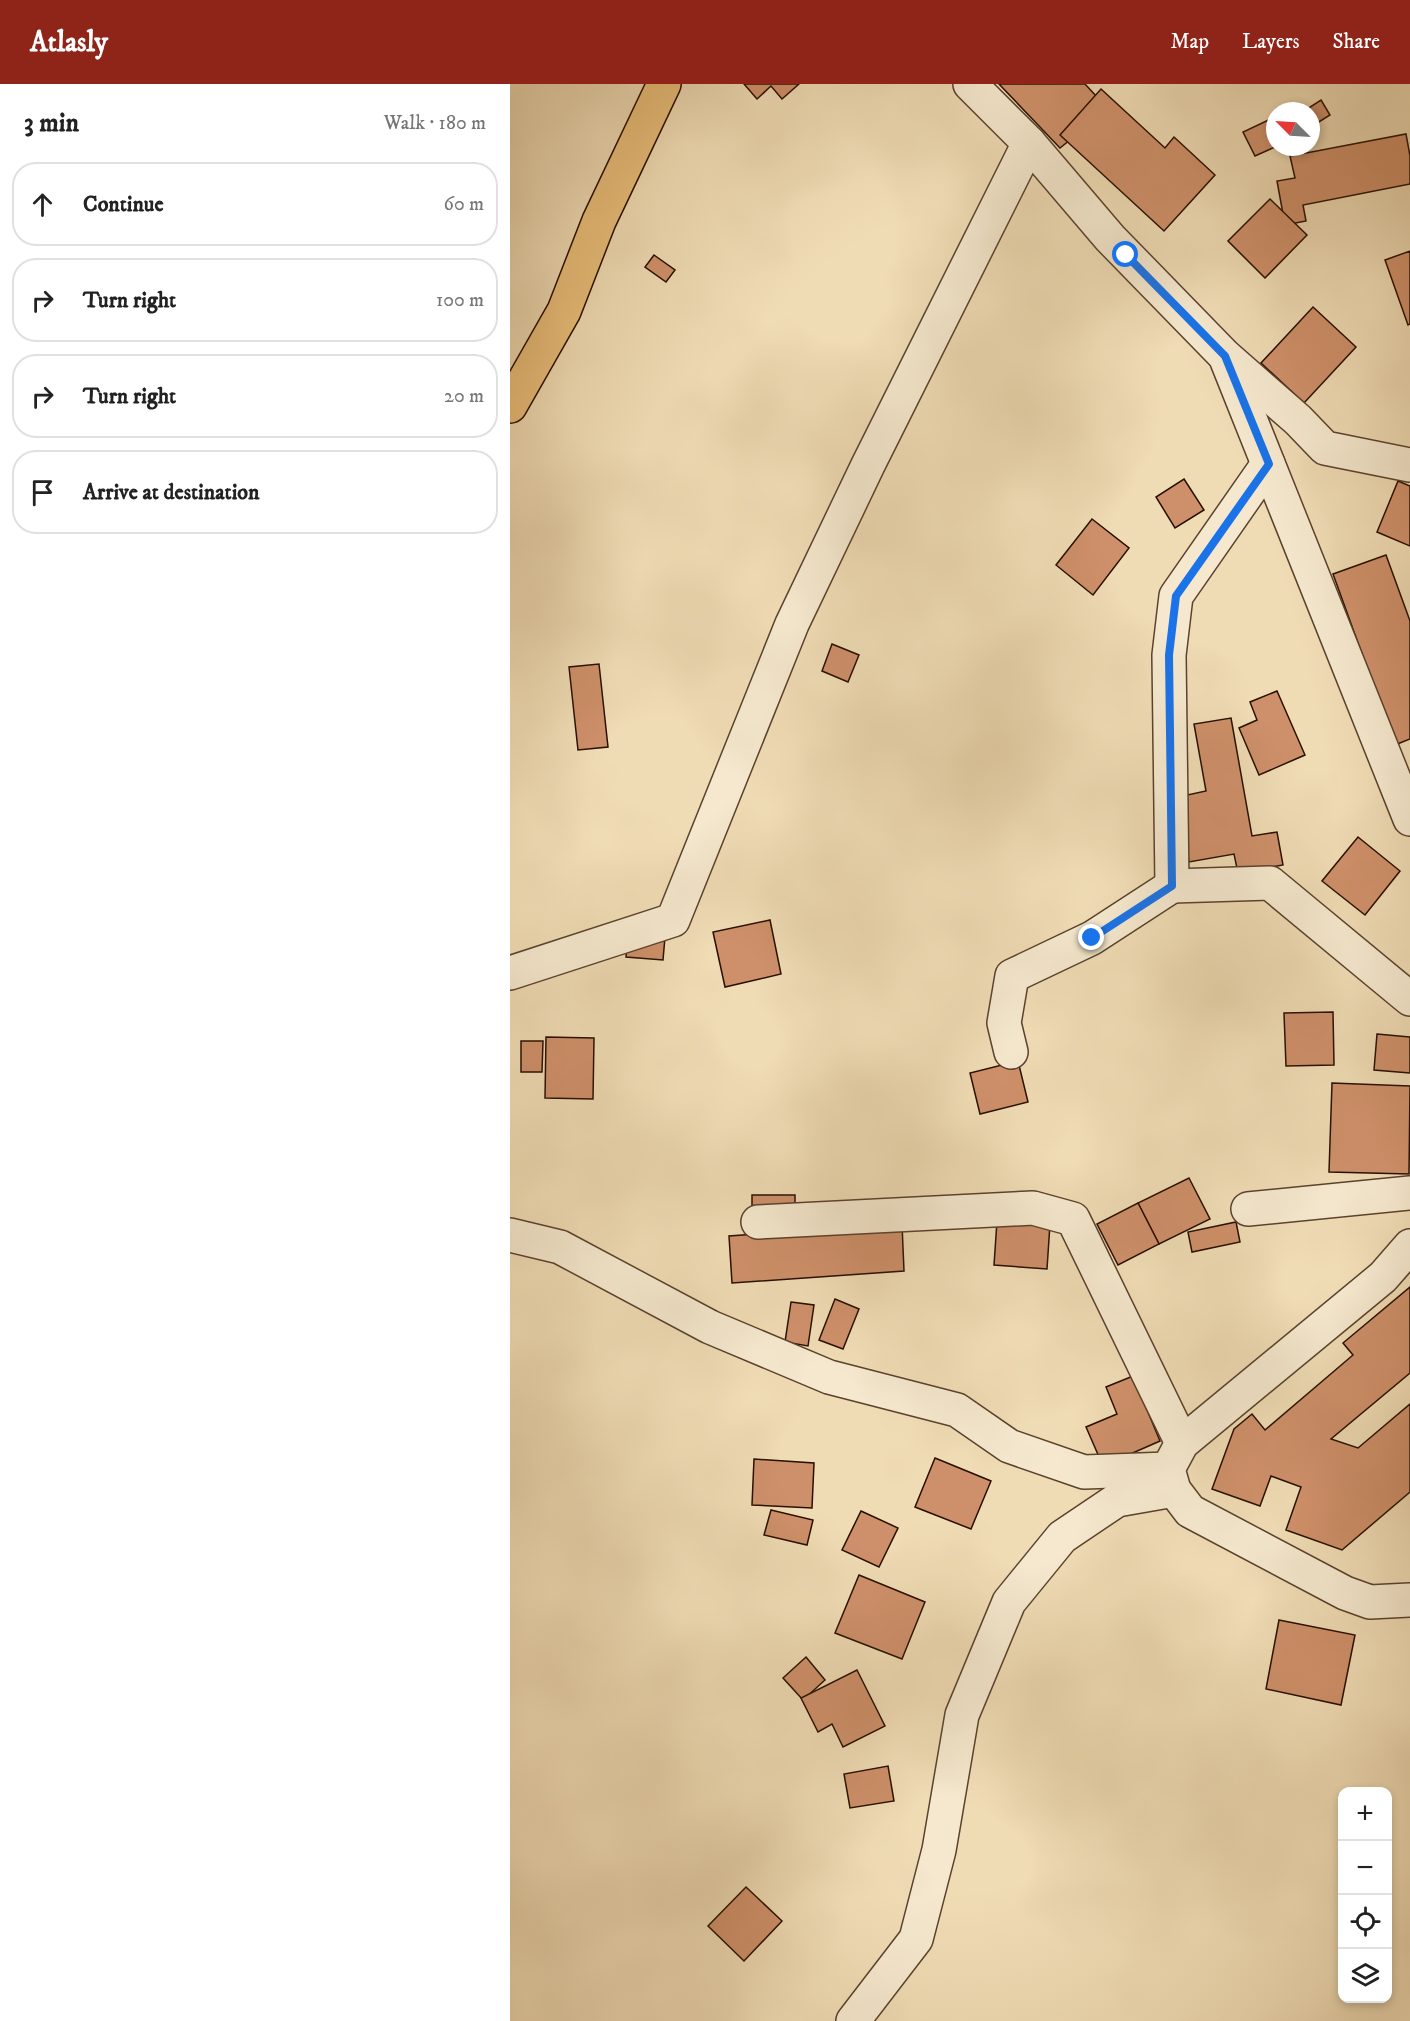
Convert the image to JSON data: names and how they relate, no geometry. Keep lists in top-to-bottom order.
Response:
{
  "north": "top left",
  "page": {
    "header": "Atlasly",
    "nav": ["Map", "Layers", "Share"],
    "heading": ["3 min", "Walk · 180 m"],
    "list": [
      ["Continue", "60 m"],
      ["Turn right", "100 m"],
      ["Turn right", "20 m"],
      "Arrive at destination"
    ],
    "map_buttons": ["+", "−"]
  }
}
